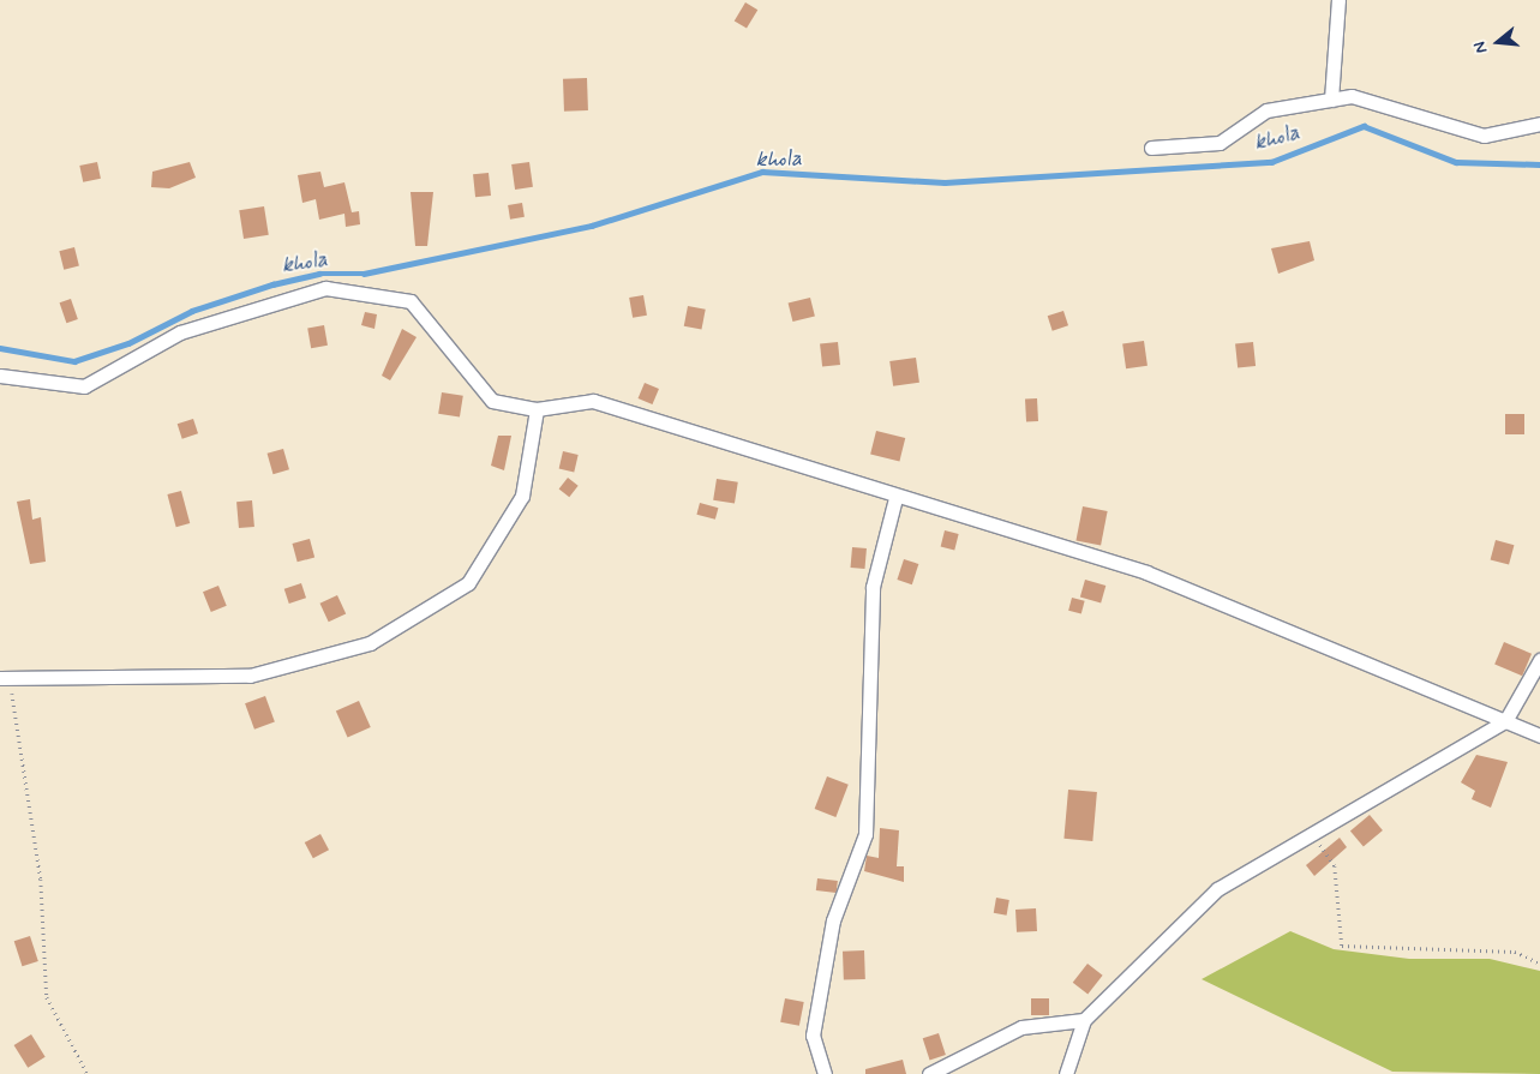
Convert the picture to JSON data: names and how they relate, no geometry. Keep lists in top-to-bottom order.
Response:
{
  "water": ["khola"],
  "north": "left"
}
